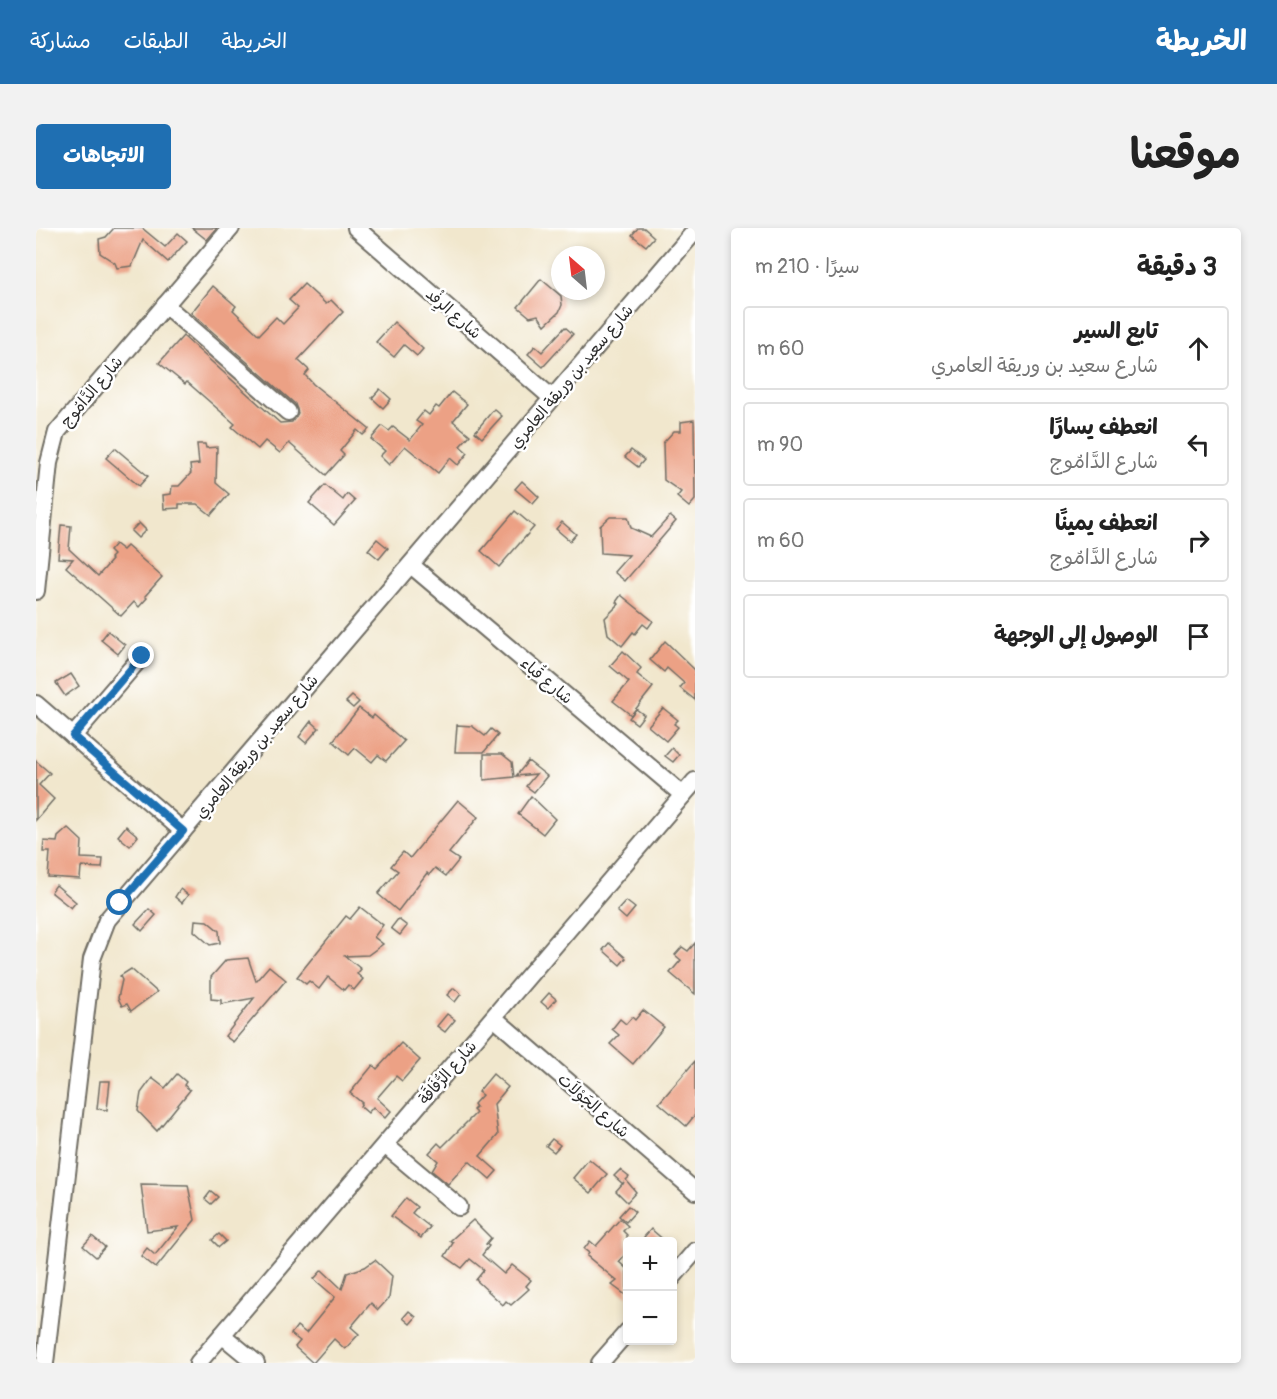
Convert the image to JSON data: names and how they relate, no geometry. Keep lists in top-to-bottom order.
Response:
{
  "streets": {
    "street": [
      "شارع الرِفْد",
      "شارع سعيد بن وريقة العامري",
      "شارع الدَّامُوج",
      "شارع قُباء",
      "شارع الرُّفَاقَة",
      "شارع الجَوْلاَت"
    ]
  },
  "crossings": [
    ["شارع الرِفْد", "شارع سعيد بن وريقة العامري"],
    ["شارع سعيد بن وريقة العامري", "شارع قُباء"],
    ["شارع قُباء", "شارع الرُّفَاقَة"],
    ["شارع الرُّفَاقَة", "شارع الجَوْلاَت"]
  ],
  "north": "top left",
  "page": {
    "header": "الخريطة",
    "nav": ["الخريطة", "الطبقات", "مشاركة"],
    "title": "موقعنا",
    "buttons": "الاتجاهات",
    "heading": ["3 دقيقة", "سيرًا · 210 m"],
    "list": [
      ["تابع السير", "شارع سعيد بن وريقة العامري", "60 m"],
      ["انعطف يسارًا", "شارع الدَّامُوج", "90 m"],
      ["انعطف يمينًا", "شارع الدَّامُوج", "60 m"],
      "الوصول إلى الوجهة"
    ],
    "map_buttons": ["+", "−"]
  }
}
